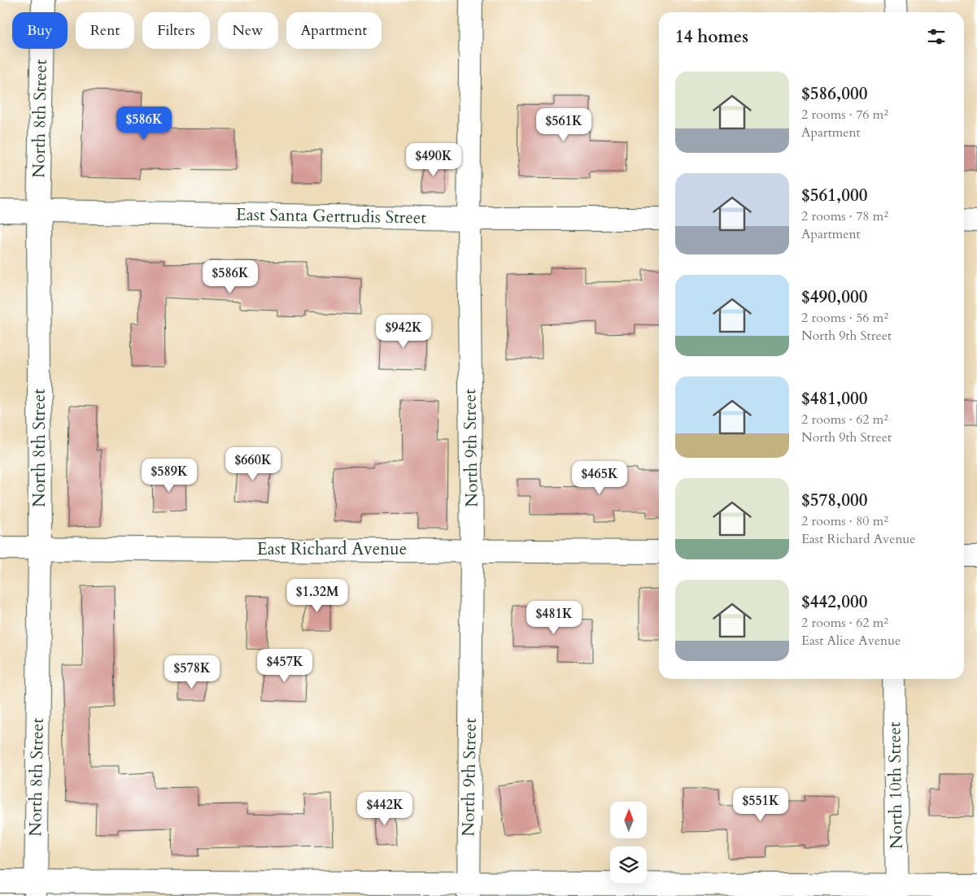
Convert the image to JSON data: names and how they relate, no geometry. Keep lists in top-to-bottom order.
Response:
{
  "streets": {
    "street": [
      "North 8th Street",
      "East Santa Gertrudis Street",
      "North 9th Street",
      "East Richard Avenue",
      "North 10th Street"
    ]
  },
  "crossings": [
    ["North 8th Street", "East Santa Gertrudis Street"],
    ["North 8th Street", "East Richard Avenue"],
    ["East Santa Gertrudis Street", "North 9th Street"],
    ["North 9th Street", "East Richard Avenue"]
  ],
  "north": "top",
  "page": {
    "chip": [
      "Buy",
      "Rent",
      "Filters",
      "New",
      "Apartment"
    ],
    "heading": "14 homes",
    "list": [
      {
        "name": "$586,000",
        "note": "2 rooms · 76 m² · Apartment"
      },
      {
        "name": "$561,000",
        "note": "2 rooms · 78 m² · Apartment"
      },
      {
        "name": "$490,000",
        "note": "2 rooms · 56 m² · North 9th Street"
      },
      {
        "name": "$481,000",
        "note": "2 rooms · 62 m² · North 9th Street"
      },
      {
        "name": "$578,000",
        "note": "2 rooms · 80 m² · East Richard Avenue"
      },
      {
        "name": "$442,000",
        "note": "2 rooms · 62 m² · East Alice Avenue"
      }
    ],
    "price": [
      "$586K",
      "$561K",
      "$490K",
      "$586K",
      "$942K",
      "$660K",
      "$589K",
      "$465K",
      "$1.32M",
      "$481K",
      "$457K",
      "$578K",
      "$551K",
      "$442K"
    ]
  }
}
